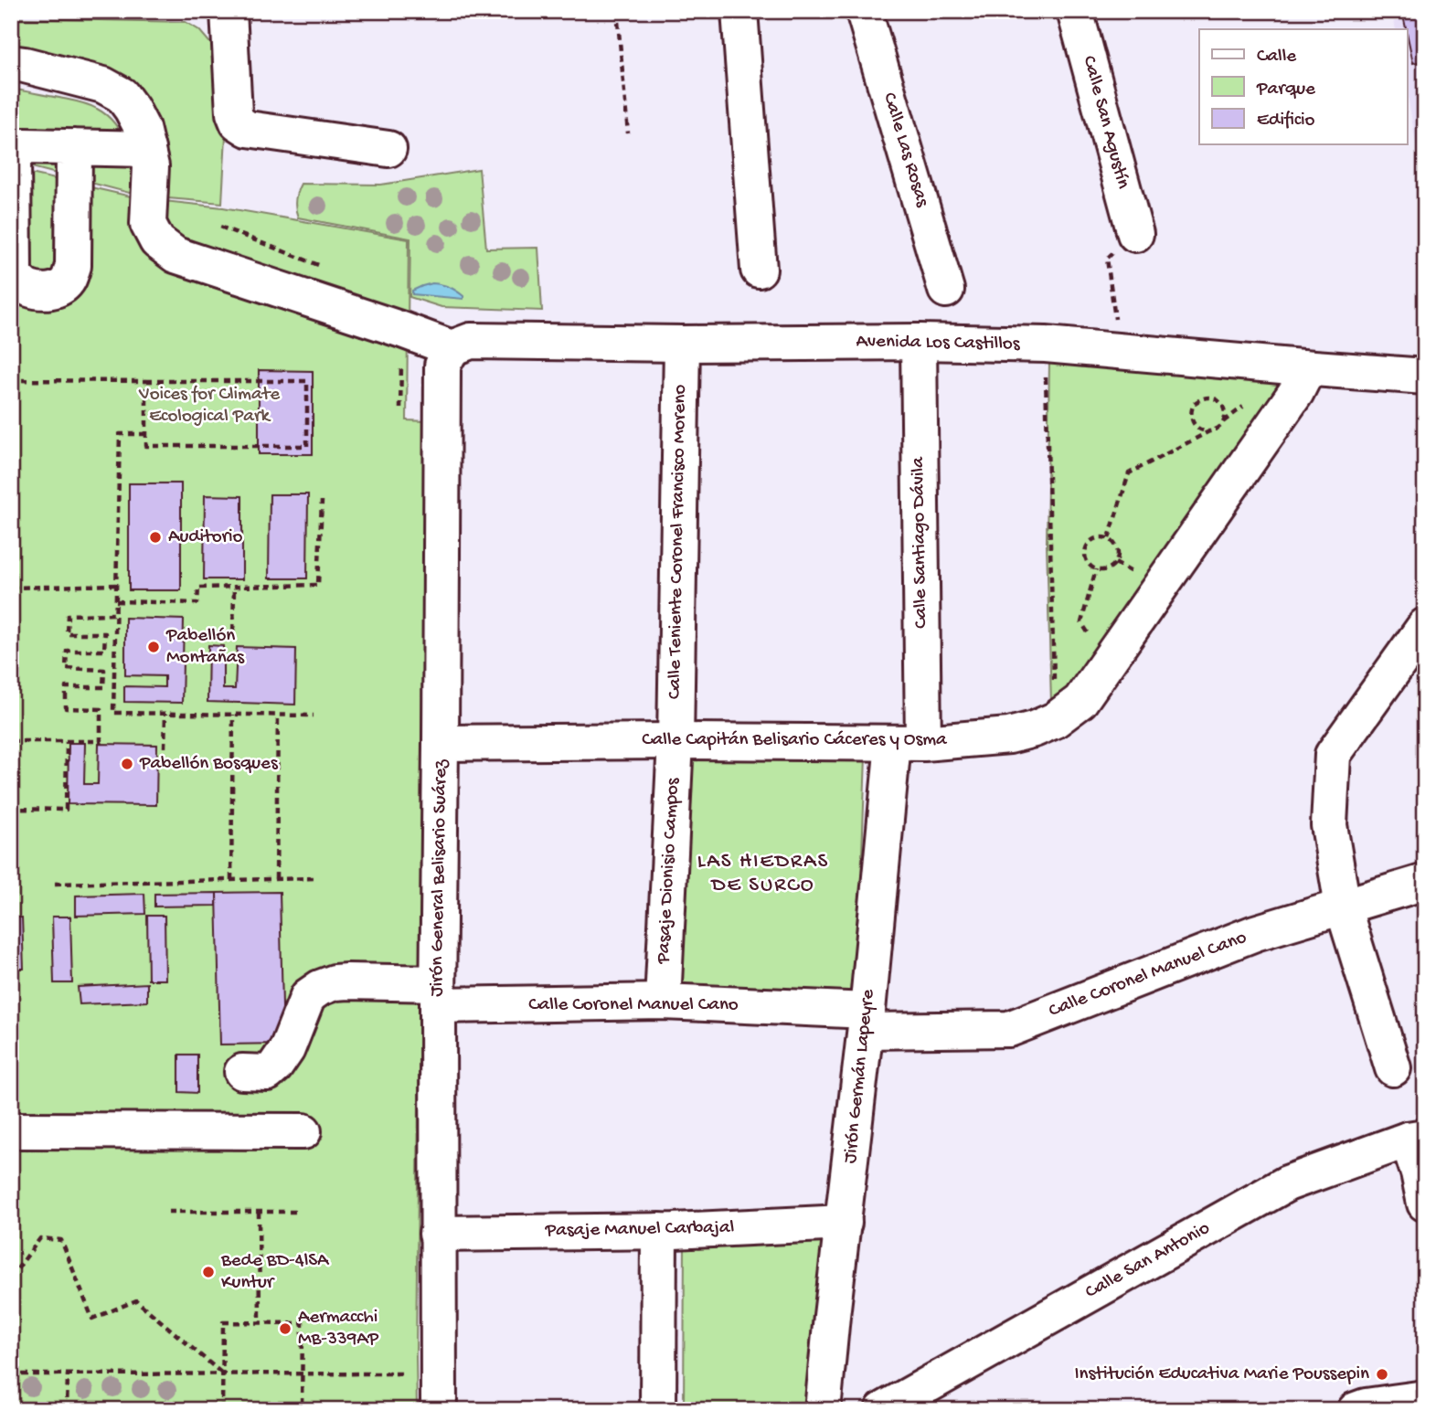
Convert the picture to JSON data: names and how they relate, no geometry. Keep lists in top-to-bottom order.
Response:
{
  "streets": {
    "street": [
      "Calle San Agustín",
      "Calle Las Rosas",
      "Avenida Los Castillos",
      "Calle Teniente Coronel Francisco Moreno",
      "Calle Santiago Dávila",
      "Calle Capitán Belisario Cáceres y Osma",
      "Pasaje Dionisio Campos",
      "Jirón General Belisario Suárez",
      "Calle Coronel Manuel Cano",
      "Jirón Germán Lapeyre",
      "Pasaje Manuel Carbajal",
      "Calle San Antonio"
    ]
  },
  "crossings": [
    ["Avenida Los Castillos", "Calle Teniente Coronel Francisco Moreno"],
    ["Avenida Los Castillos", "Calle Santiago Dávila"],
    ["Avenida Los Castillos", "Calle Capitán Belisario Cáceres y Osma"],
    ["Avenida Los Castillos", "Jirón General Belisario Suárez"],
    ["Calle Teniente Coronel Francisco Moreno", "Calle Capitán Belisario Cáceres y Osma"],
    ["Calle Teniente Coronel Francisco Moreno", "Pasaje Dionisio Campos"],
    ["Calle Santiago Dávila", "Calle Capitán Belisario Cáceres y Osma"],
    ["Calle Santiago Dávila", "Jirón Germán Lapeyre"],
    ["Calle Capitán Belisario Cáceres y Osma", "Pasaje Dionisio Campos"],
    ["Calle Capitán Belisario Cáceres y Osma", "Jirón General Belisario Suárez"],
    ["Calle Capitán Belisario Cáceres y Osma", "Jirón Germán Lapeyre"],
    ["Pasaje Dionisio Campos", "Calle Coronel Manuel Cano"],
    ["Jirón General Belisario Suárez", "Calle Coronel Manuel Cano"],
    ["Jirón General Belisario Suárez", "Pasaje Manuel Carbajal"],
    ["Calle Coronel Manuel Cano", "Jirón Germán Lapeyre"],
    ["Jirón Germán Lapeyre", "Pasaje Manuel Carbajal"]
  ],
  "districts": ["LAS HIEDRAS DE SURCO"],
  "parks": ["Voices for Climate Ecological Park"],
  "places": [
    "Auditorio",
    "Pabellón Montañas",
    "Pabellón Bosques",
    "Bede BD-4lSA Kuntur",
    "Aermacchi MB-339AP",
    "Institución Educativa Marie Poussepin"
  ],
  "legend": ["Calle", "Parque", "Edificio"]
}
